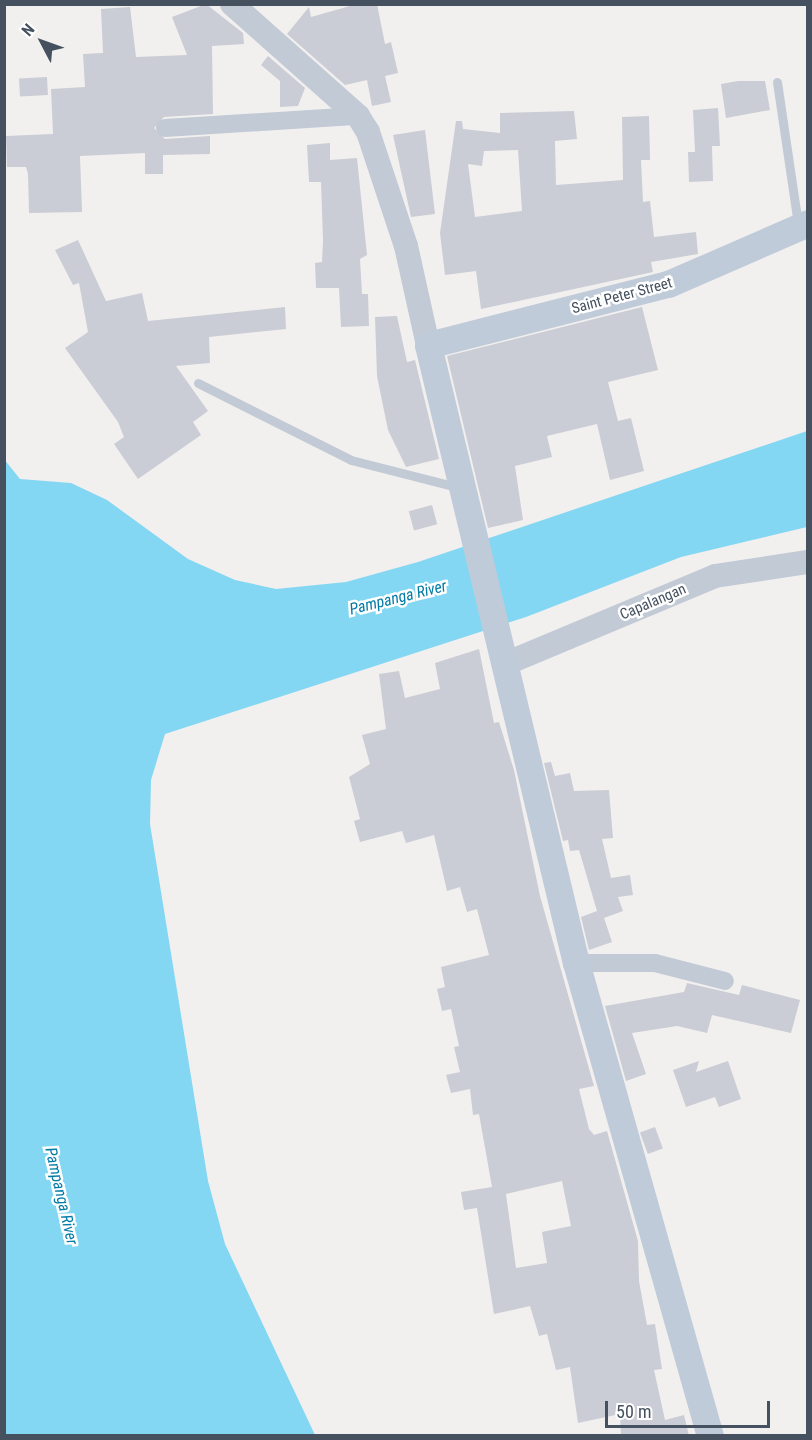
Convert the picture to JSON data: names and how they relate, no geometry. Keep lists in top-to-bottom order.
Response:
{
  "streets": {
    "main road": ["Saint Peter Street"],
    "street": ["Capalangan"]
  },
  "water": ["Pampanga River"],
  "scale_bar": "50 m",
  "north": "top left"
}
